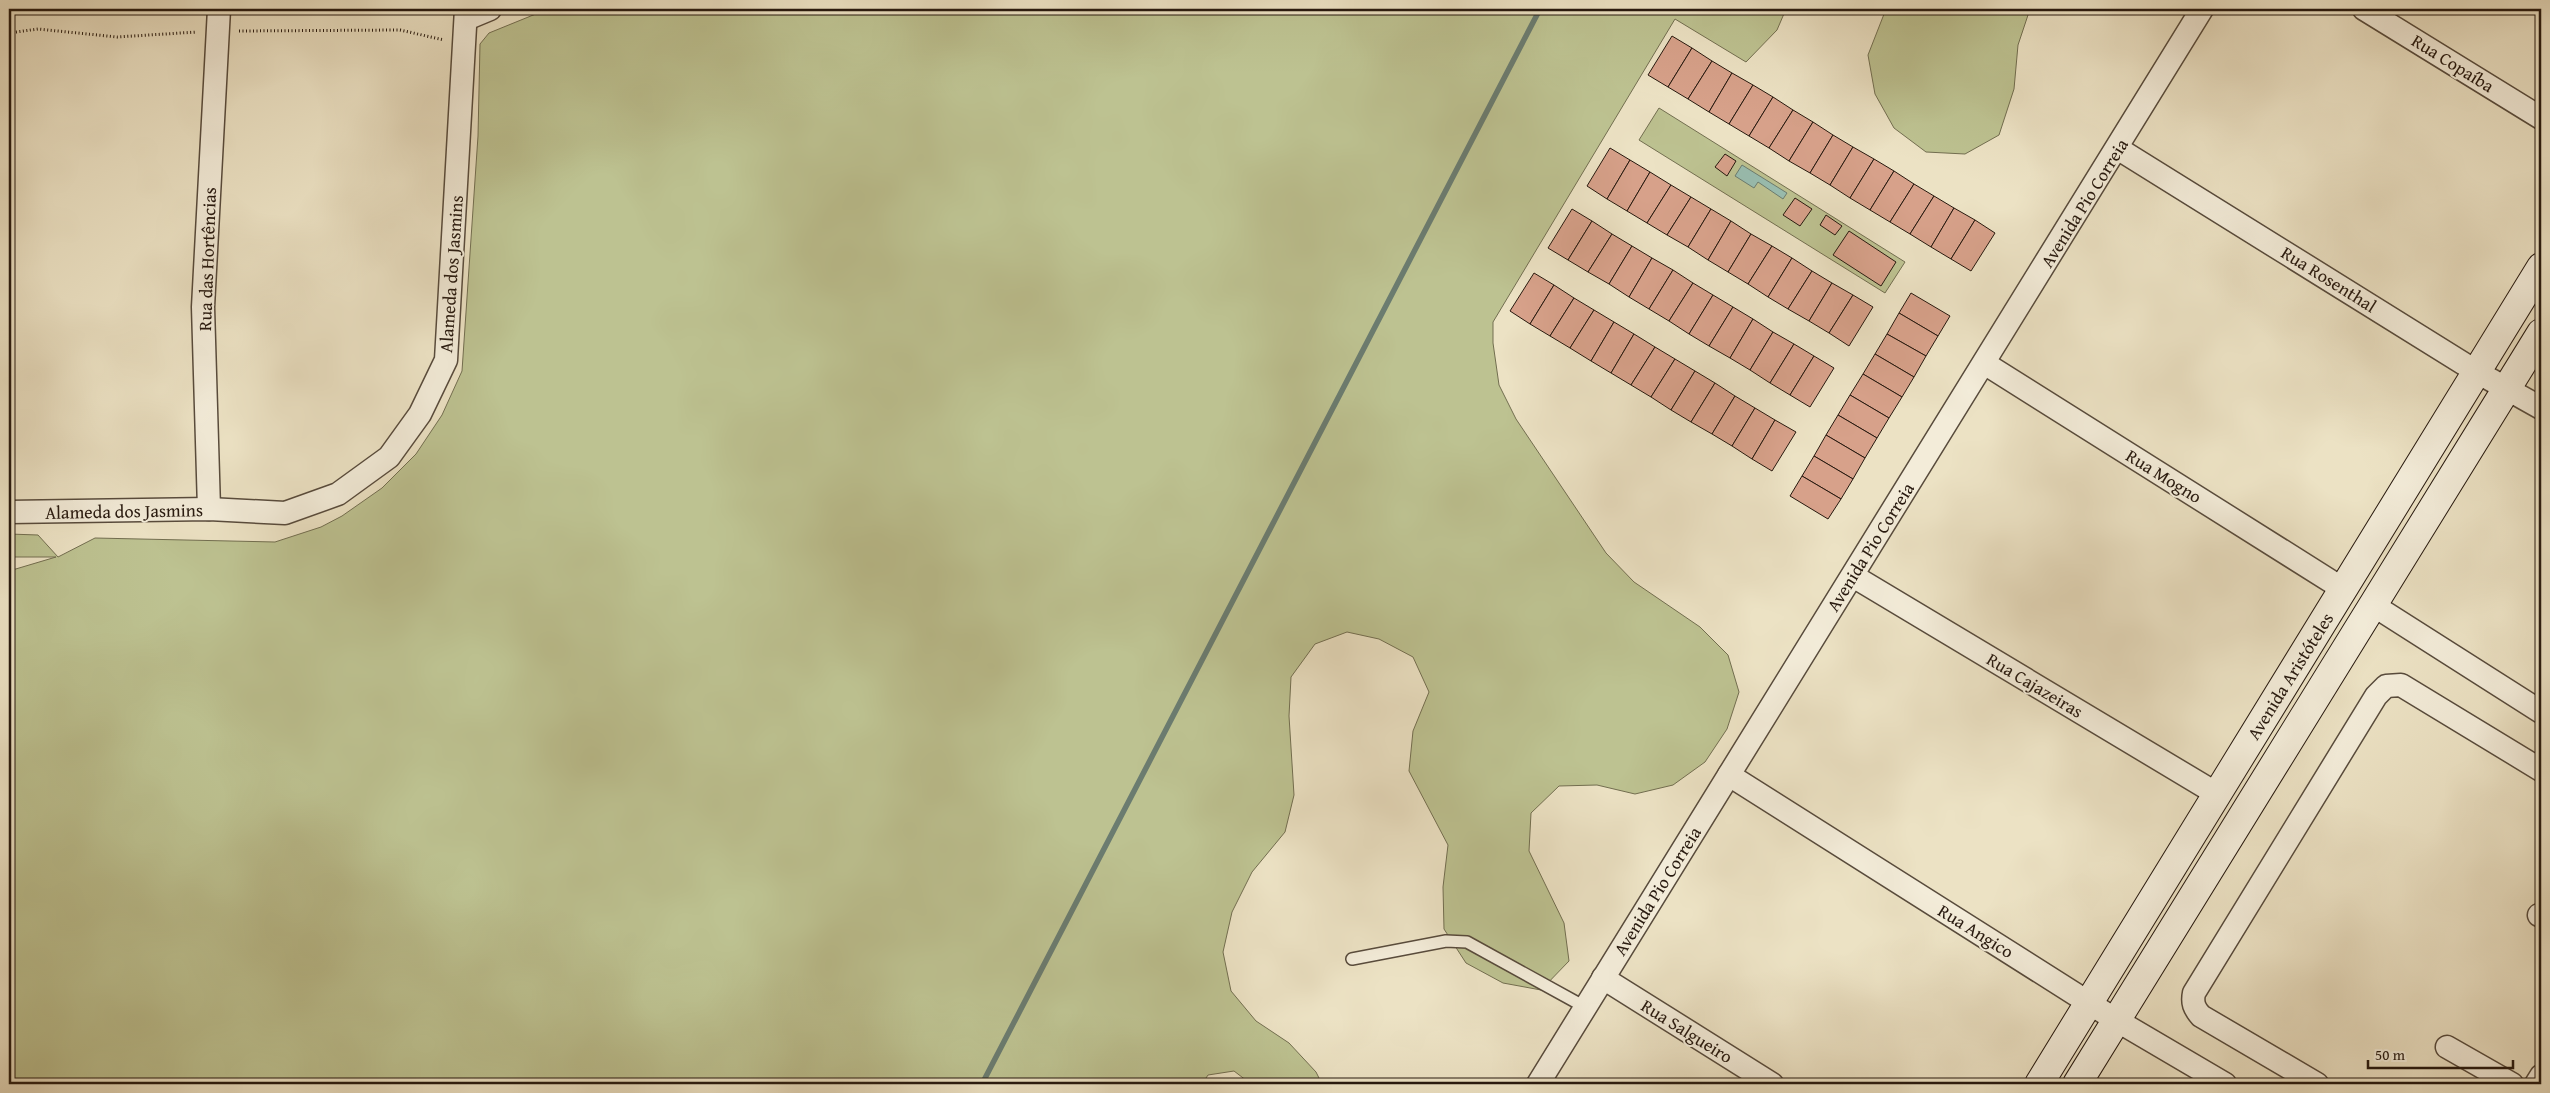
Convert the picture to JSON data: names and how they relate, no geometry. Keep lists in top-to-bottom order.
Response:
{
  "streets": {
    "street": [
      "Rua Copaíba",
      "Avenida Pio Correia",
      "Rua das Hortências",
      "Alameda dos Jasmins",
      "Rua Rosenthal",
      "Rua Mogno",
      "Avenida Aristóteles",
      "Rua Cajazeiras",
      "Rua Angico",
      "Rua Salgueiro"
    ]
  },
  "crossings": [
    ["Avenida Pio Correia", "Rua Rosenthal"],
    ["Avenida Pio Correia", "Rua Mogno"],
    ["Avenida Pio Correia", "Rua Cajazeiras"],
    ["Avenida Pio Correia", "Rua Angico"],
    ["Avenida Pio Correia", "Rua Salgueiro"],
    ["Rua das Hortências", "Alameda dos Jasmins"],
    ["Rua Rosenthal", "Avenida Aristóteles"],
    ["Rua Mogno", "Avenida Aristóteles"],
    ["Avenida Aristóteles", "Rua Cajazeiras"],
    ["Avenida Aristóteles", "Rua Angico"]
  ],
  "scale_bar": "50 m"
}
